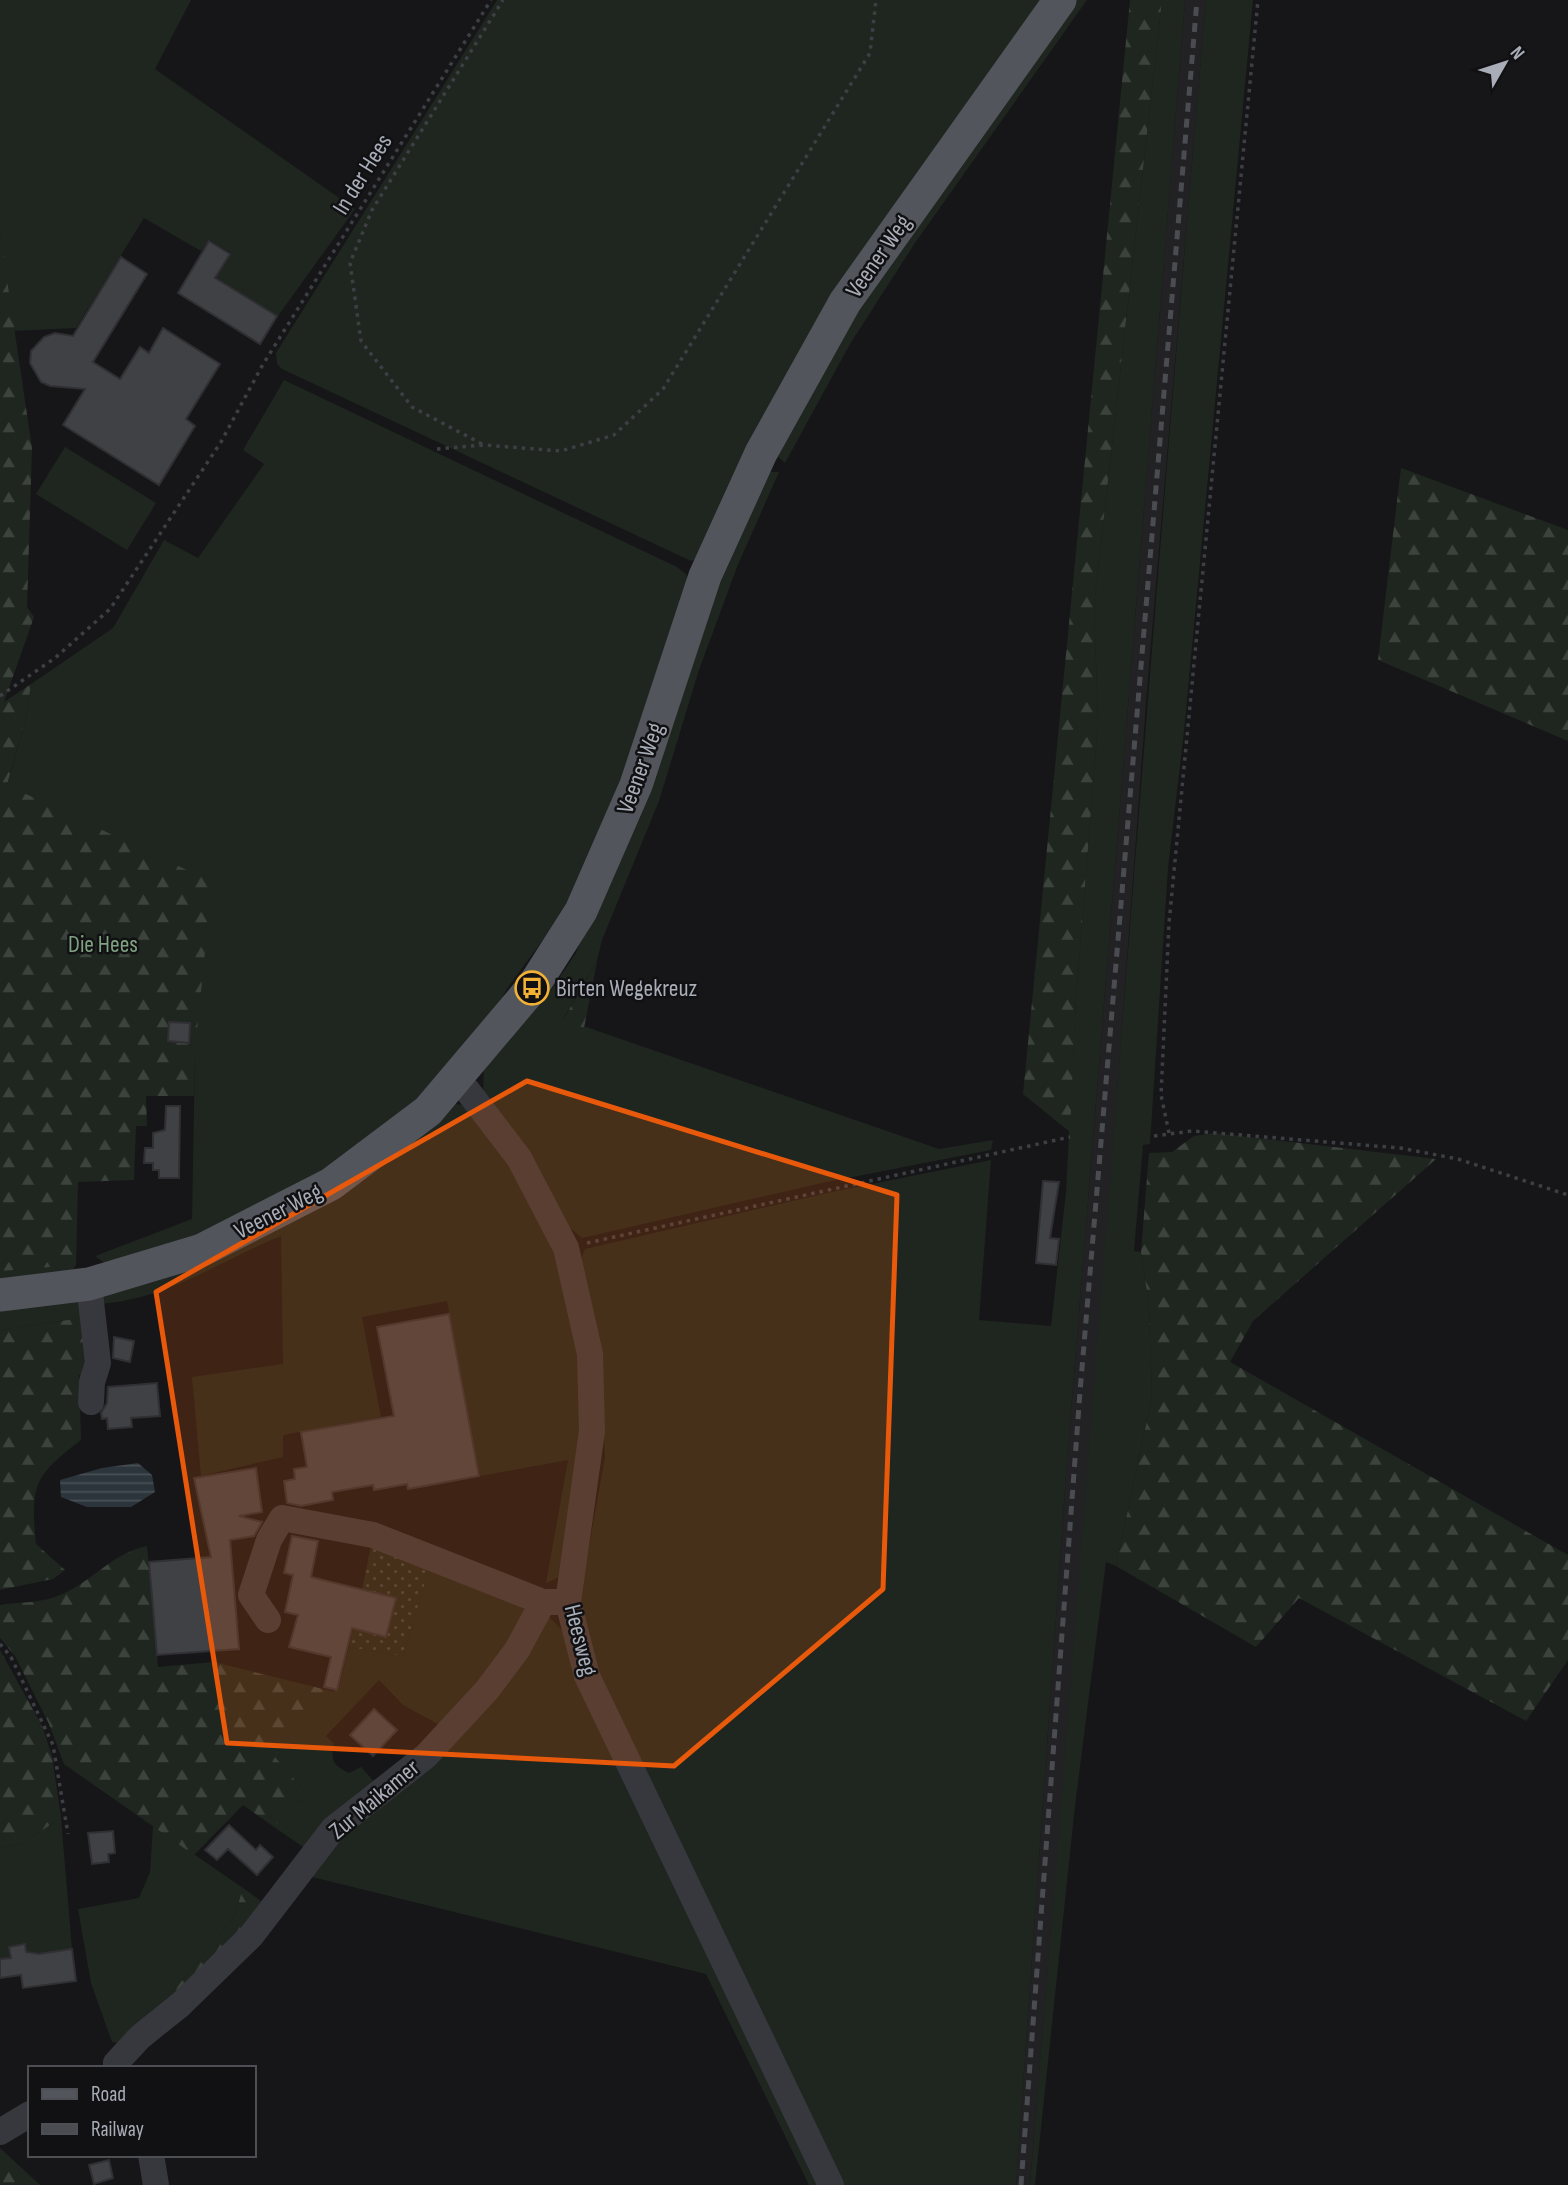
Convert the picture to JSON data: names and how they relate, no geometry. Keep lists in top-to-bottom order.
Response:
{
  "streets": {
    "main road": ["Veener Weg"],
    "street": ["Heesweg", "Zur Maikamer"],
    "path": ["In der Hees"]
  },
  "crossings": [
    ["Veener Weg", "Heesweg"],
    ["Heesweg", "Zur Maikamer"]
  ],
  "parks": ["Die Hees"],
  "places": {
    "bus stop": ["Birten Wegekreuz"]
  },
  "legend": ["Road", "Railway"],
  "north": "top right"
}
